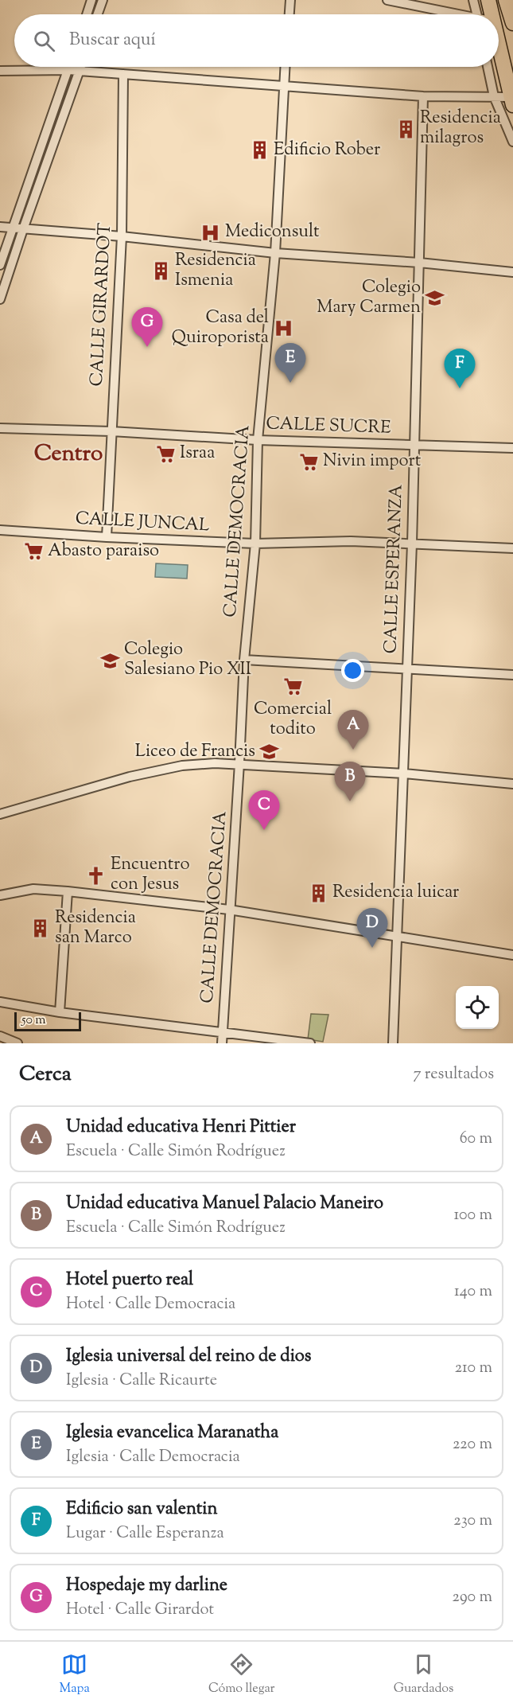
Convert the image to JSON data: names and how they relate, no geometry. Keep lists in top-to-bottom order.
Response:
{
  "streets": {
    "street": [
      "CALLE GIRARDOT",
      "CALLE SUCRE",
      "CALLE DEMOCRACIA",
      "CALLE JUNCAL",
      "CALLE ESPERANZA"
    ]
  },
  "crossings": [
    ["CALLE GIRARDOT", "CALLE SUCRE"],
    ["CALLE GIRARDOT", "CALLE JUNCAL"],
    ["CALLE SUCRE", "CALLE DEMOCRACIA"],
    ["CALLE SUCRE", "CALLE ESPERANZA"],
    ["CALLE DEMOCRACIA", "CALLE JUNCAL"],
    ["CALLE JUNCAL", "CALLE ESPERANZA"]
  ],
  "districts": ["Centro"],
  "places": {
    "building": [
      "Residencia milagros",
      "Edificio Rober",
      "Residencia Ismenia",
      "Residencia luicar",
      "Residencia san Marco"
    ],
    "hospital": ["Mediconsult", "Casa del Quiroporista"],
    "school or university": ["Colegio Mary Carmen", "Colegio Salesiano Pio XII", "Liceo de Francis"],
    "supermarket": [
      "Israa",
      "Nivin import",
      "Abasto paraiso",
      "Comercial todito"
    ],
    "church": ["Encuentro con Jesus"]
  },
  "scale_bar": "50 m",
  "page": {
    "search": "Buscar aquí",
    "pins": [
      "G",
      "E",
      "F",
      "A",
      "B",
      "C",
      "D"
    ],
    "scale": "50 m",
    "heading": ["Cerca", "7 resultados"],
    "list": [
      {
        "mark": "A",
        "name": "Unidad educativa Henri Pittier",
        "note": "Escuela · Calle Simón Rodríguez",
        "value": "60 m"
      },
      {
        "mark": "B",
        "name": "Unidad educativa Manuel Palacio Maneiro",
        "note": "Escuela · Calle Simón Rodríguez",
        "value": "100 m"
      },
      {
        "mark": "C",
        "name": "Hotel puerto real",
        "note": "Hotel · Calle Democracia",
        "value": "140 m"
      },
      {
        "mark": "D",
        "name": "Iglesia universal del reino de dios",
        "note": "Iglesia · Calle Ricaurte",
        "value": "210 m"
      },
      {
        "mark": "E",
        "name": "Iglesia evancelica Maranatha",
        "note": "Iglesia · Calle Democracia",
        "value": "220 m"
      },
      {
        "mark": "F",
        "name": "Edificio san valentin",
        "note": "Lugar · Calle Esperanza",
        "value": "230 m"
      },
      {
        "mark": "G",
        "name": "Hospedaje my darline",
        "note": "Hotel · Calle Girardot",
        "value": "290 m"
      }
    ],
    "nav": ["Mapa", "Cómo llegar", "Guardados"]
  }
}
